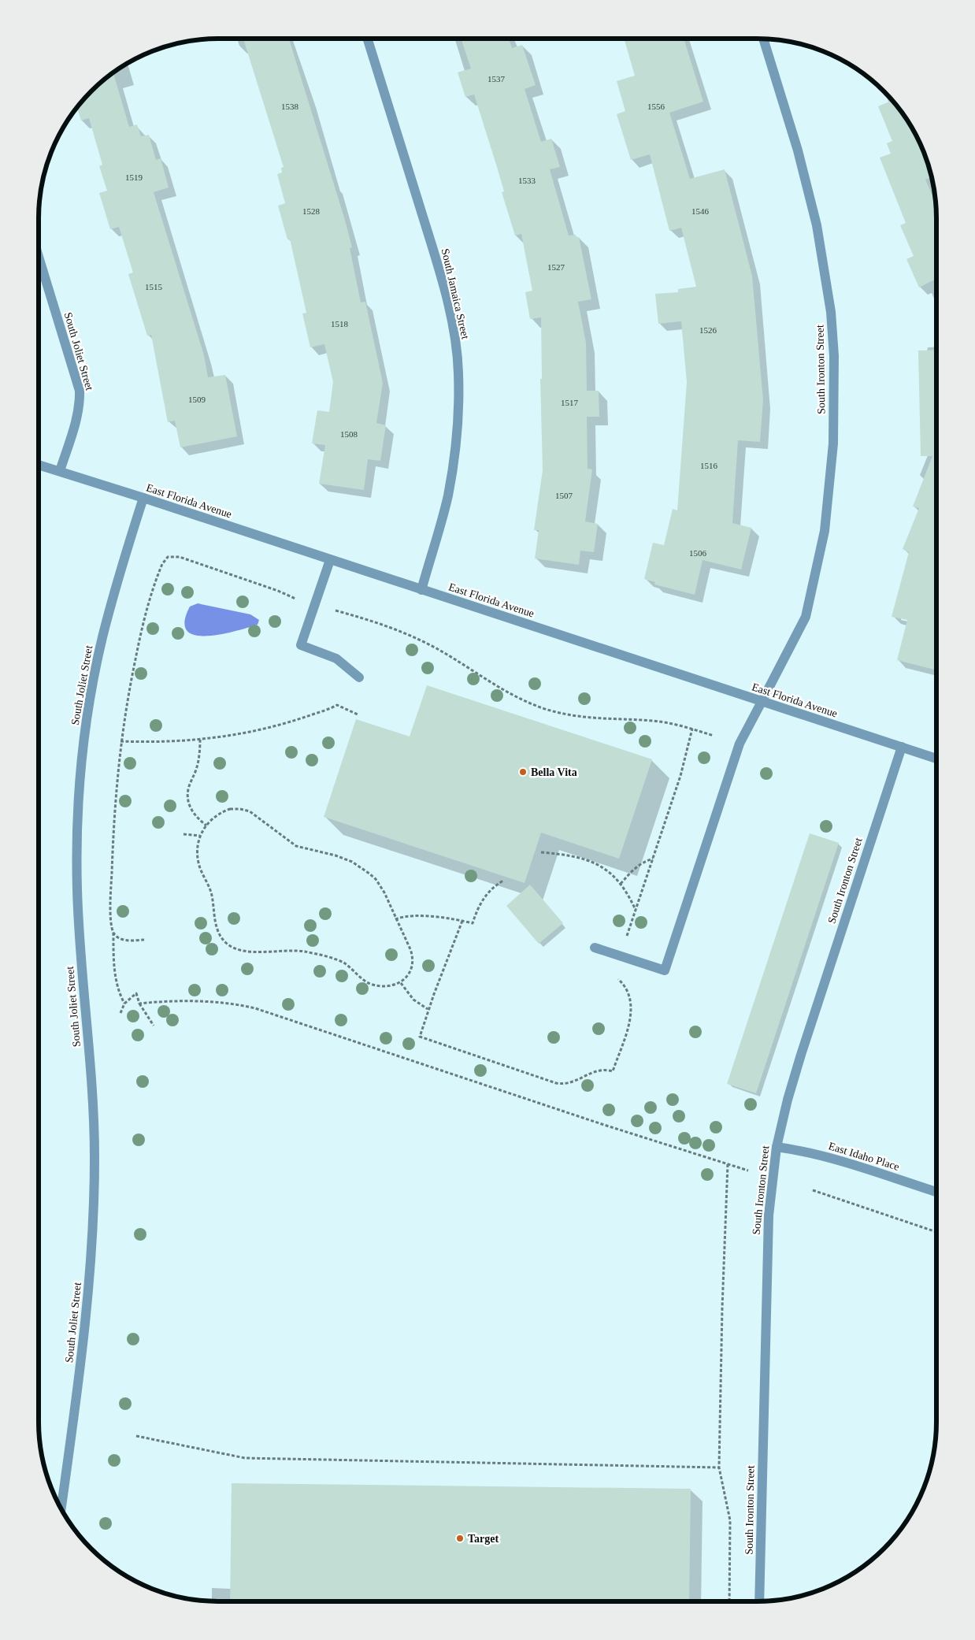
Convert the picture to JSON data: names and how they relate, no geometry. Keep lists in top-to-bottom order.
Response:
{
  "streets": {
    "street": [
      "South Jamaica Street",
      "South Joliet Street",
      "South Ironton Street",
      "East Florida Avenue",
      "East Idaho Place"
    ]
  },
  "crossings": [
    ["South Jamaica Street", "East Florida Avenue"],
    ["South Joliet Street", "East Florida Avenue"],
    ["South Ironton Street", "East Florida Avenue"],
    ["South Ironton Street", "East Idaho Place"]
  ],
  "places": ["Bella Vita", "Target"],
  "house_numbers": [
    "1537",
    "1538",
    "1556",
    "1519",
    "1533",
    "1528",
    "1546",
    "1527",
    "1515",
    "1518",
    "1526",
    "1509",
    "1517",
    "1508",
    "1516",
    "1507",
    "1506"
  ]
}
